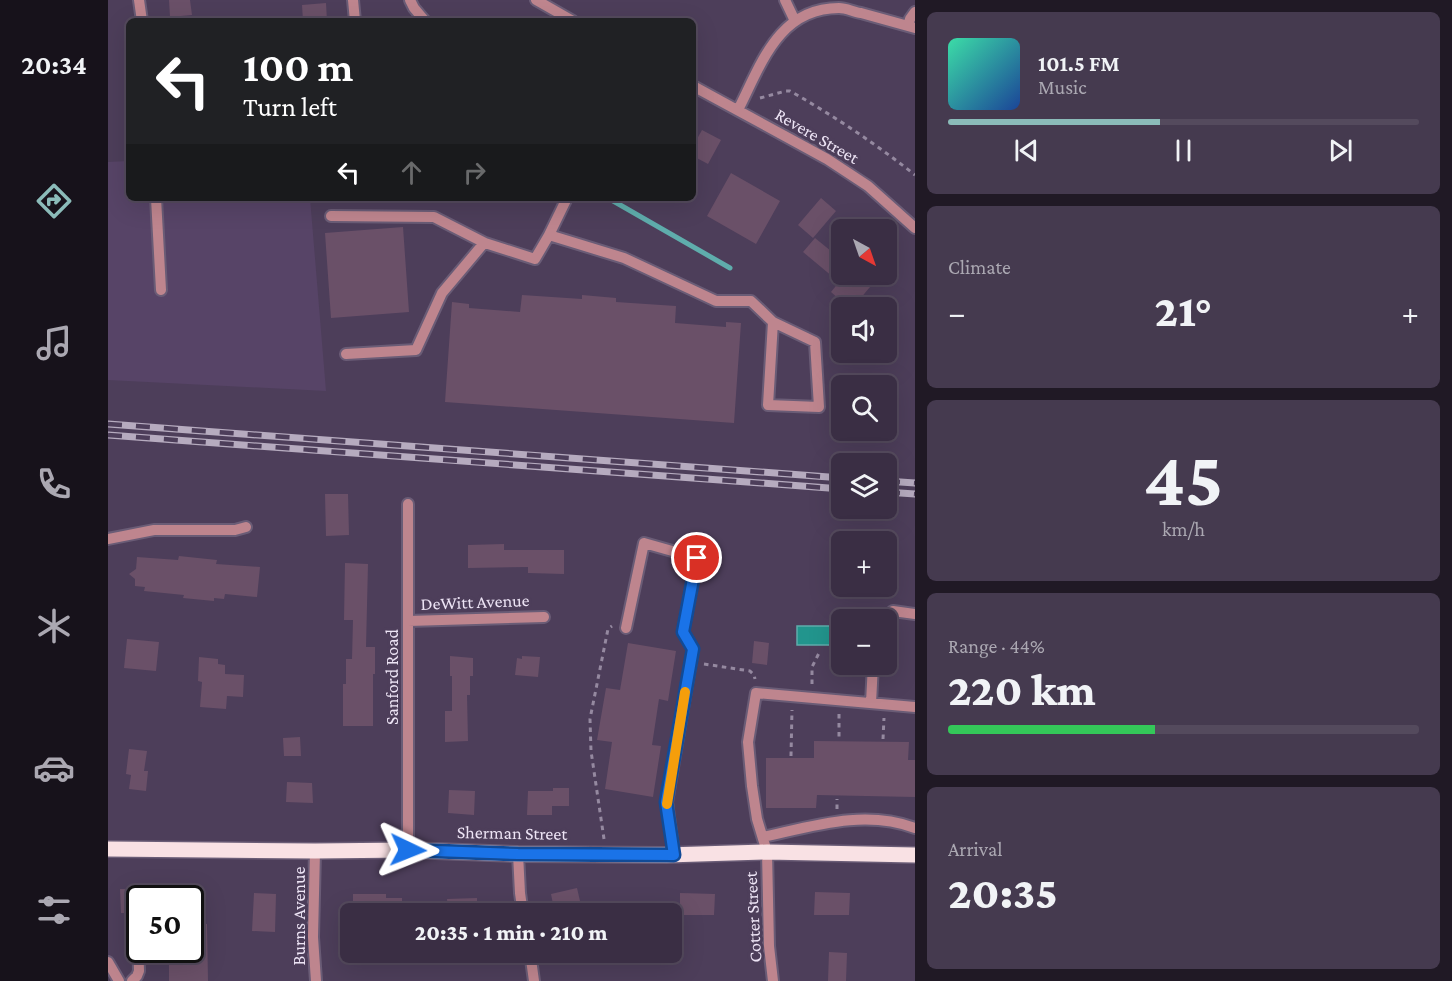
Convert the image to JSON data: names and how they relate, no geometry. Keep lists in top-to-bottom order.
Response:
{
  "streets": {
    "main road": ["Sherman Street"],
    "street": [
      "Revere Street",
      "DeWitt Avenue",
      "Sanford Road",
      "Burns Avenue",
      "Cotter Street"
    ]
  },
  "crossings": [
    ["DeWitt Avenue", "Sanford Road"],
    ["Sanford Road", "Sherman Street"],
    ["Sherman Street", "Burns Avenue"],
    ["Sherman Street", "Cotter Street"]
  ],
  "north": "bottom right",
  "page": {
    "tabs": "20:34",
    "turn": ["100 m", "Turn left"],
    "song": ["101.5 FM", "Music"],
    "tile": [
      "Climate",
      ["45", "km/h"],
      ["Range · 44%", "220 km"],
      ["Arrival", "20:35"]
    ],
    "map_buttons": ["+", "−"],
    "heat": ["−", "21°", "+"],
    "limit": "50",
    "trip": "20:35 · 1 min · 210 m"
  }
}
